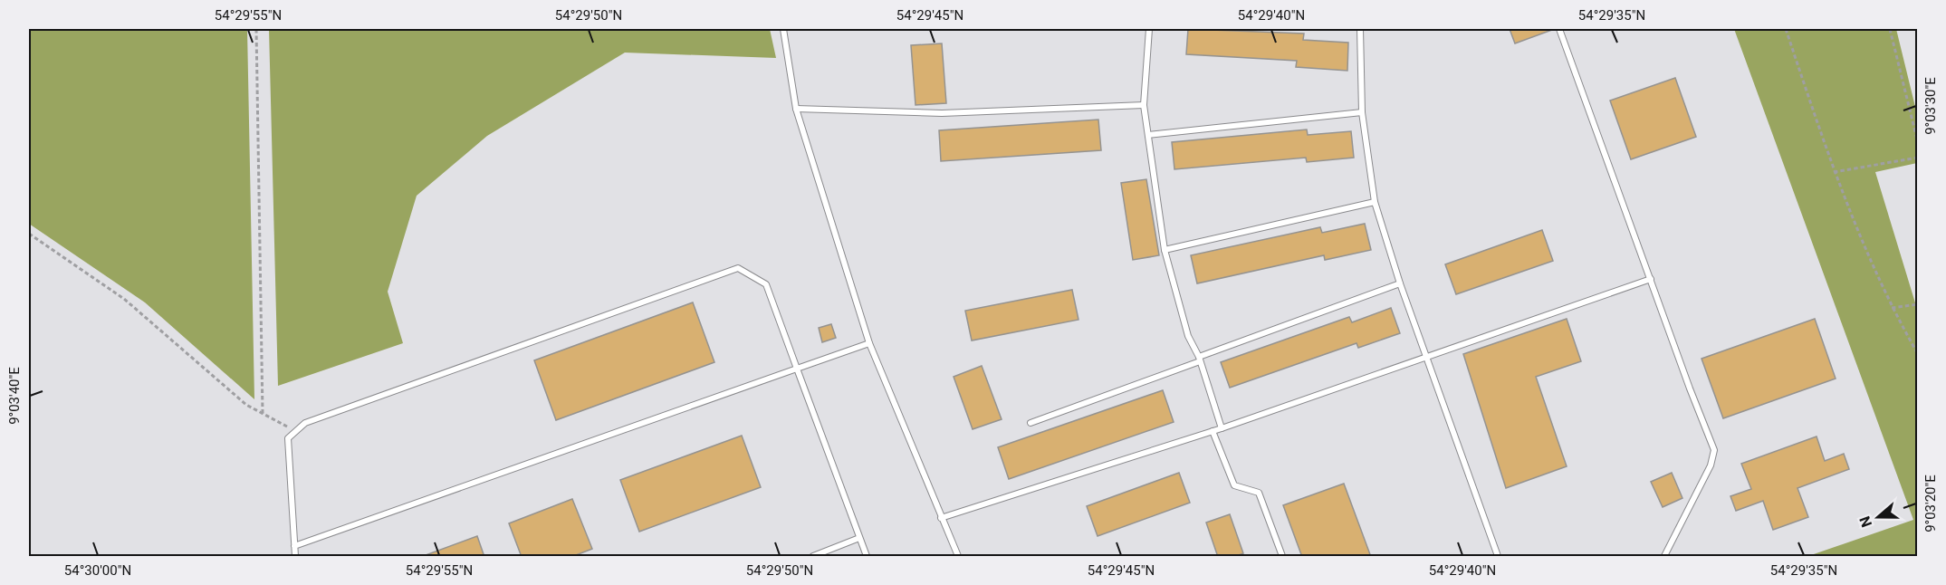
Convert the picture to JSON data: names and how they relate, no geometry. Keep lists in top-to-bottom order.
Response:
{
  "north": "left",
  "coordinates": [
    "54°29'55\"N",
    "54°29'50\"N",
    "54°29'45\"N",
    "54°29'40\"N",
    "54°29'35\"N",
    "9°03'30\"E",
    "9°03'40\"E",
    "9°03'20\"E",
    "54°30'00\"N"
  ]
}
